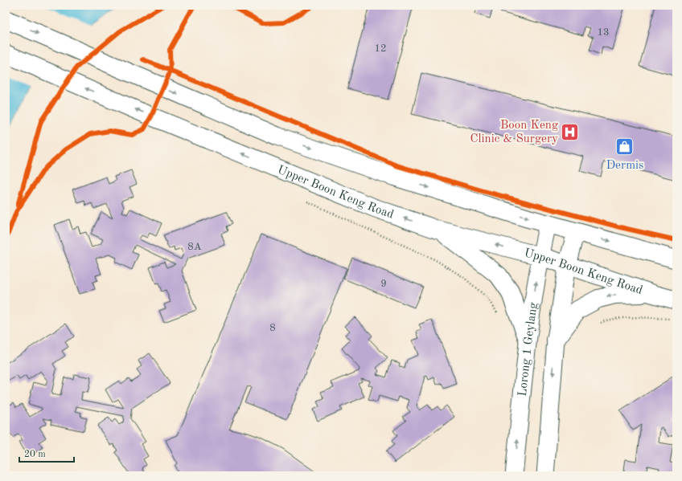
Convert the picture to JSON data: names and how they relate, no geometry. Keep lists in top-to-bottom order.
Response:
{
  "streets": {
    "main road": ["Upper Boon Keng Road"],
    "street": ["Lorong 1 Geylang"]
  },
  "crossings": [
    ["Upper Boon Keng Road", "Lorong 1 Geylang"]
  ],
  "places": {
    "hospital": ["Boon Keng Clinic & Surgery"],
    "shop": ["Dermis"]
  },
  "house_numbers": [
    "13",
    "12",
    "8A",
    "9",
    "8"
  ],
  "scale_bar": "20 m"
}
